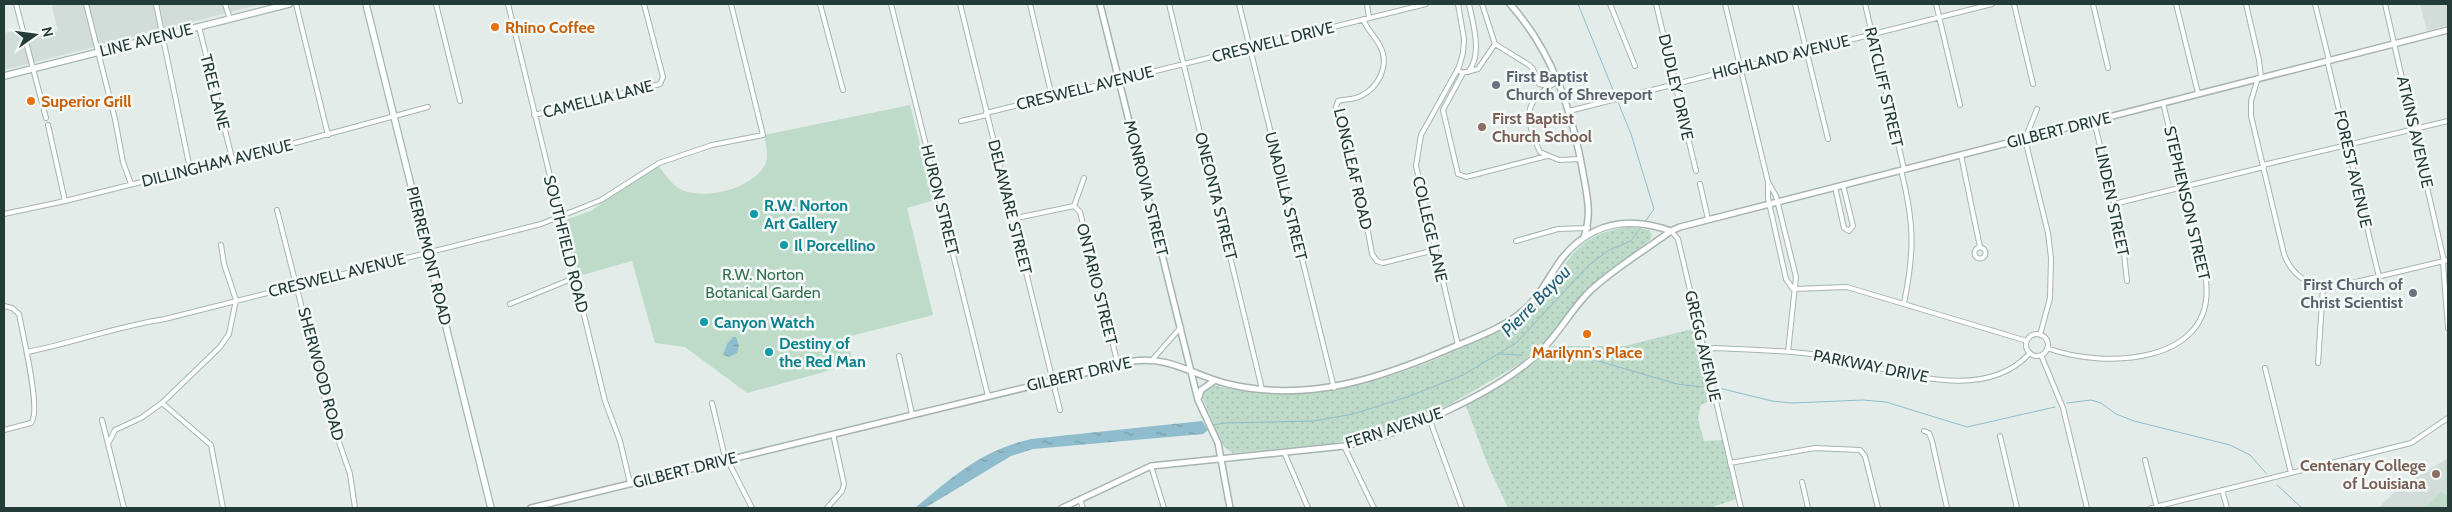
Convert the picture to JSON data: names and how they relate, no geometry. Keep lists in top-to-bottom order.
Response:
{
  "streets": {
    "main road": ["LINE AVENUE", "PIERREMONT ROAD"],
    "street": [
      "CRESWELL DRIVE",
      "HIGHLAND AVENUE",
      "DUDLEY DRIVE",
      "RATCLIFF STREET",
      "CRESWELL AVENUE",
      "TREE LANE",
      "CAMELLIA LANE",
      "GILBERT DRIVE",
      "ATKINS AVENUE",
      "DILLINGHAM AVENUE",
      "LONGLEAF ROAD",
      "FOREST AVENUE",
      "MONROVIA STREET",
      "ONEONTA STREET",
      "UNADILLA STREET",
      "HURON STREET",
      "LINDEN STREET",
      "STEPHENSON STREET",
      "DELAWARE STREET",
      "COLLEGE LANE",
      "SOUTHFIELD ROAD",
      "ONTARIO STREET",
      "GREGG AVENUE",
      "PARKWAY DRIVE",
      "SHERWOOD ROAD",
      "FERN AVENUE"
    ]
  },
  "crossings": [
    ["LINE AVENUE", "TREE LANE"],
    ["CRESWELL DRIVE", "CRESWELL AVENUE"],
    ["CRESWELL DRIVE", "LONGLEAF ROAD"],
    ["CRESWELL DRIVE", "ONEONTA STREET"],
    ["CRESWELL DRIVE", "UNADILLA STREET"],
    ["HIGHLAND AVENUE", "DUDLEY DRIVE"],
    ["HIGHLAND AVENUE", "RATCLIFF STREET"],
    ["RATCLIFF STREET", "GILBERT DRIVE"],
    ["CRESWELL AVENUE", "MONROVIA STREET"],
    ["CRESWELL AVENUE", "ONEONTA STREET"],
    ["CRESWELL AVENUE", "DELAWARE STREET"],
    ["CRESWELL AVENUE", "SOUTHFIELD ROAD"],
    ["CRESWELL AVENUE", "PIERREMONT ROAD"],
    ["CRESWELL AVENUE", "SHERWOOD ROAD"],
    ["TREE LANE", "DILLINGHAM AVENUE"],
    ["CAMELLIA LANE", "SOUTHFIELD ROAD"],
    ["GILBERT DRIVE", "ATKINS AVENUE"],
    ["GILBERT DRIVE", "FOREST AVENUE"],
    ["GILBERT DRIVE", "MONROVIA STREET"],
    ["GILBERT DRIVE", "ONEONTA STREET"],
    ["GILBERT DRIVE", "UNADILLA STREET"],
    ["GILBERT DRIVE", "HURON STREET"],
    ["GILBERT DRIVE", "LINDEN STREET"],
    ["GILBERT DRIVE", "STEPHENSON STREET"],
    ["GILBERT DRIVE", "DELAWARE STREET"],
    ["GILBERT DRIVE", "COLLEGE LANE"],
    ["GILBERT DRIVE", "SOUTHFIELD ROAD"],
    ["GILBERT DRIVE", "ONTARIO STREET"],
    ["GILBERT DRIVE", "GREGG AVENUE"],
    ["GILBERT DRIVE", "FERN AVENUE"],
    ["DILLINGHAM AVENUE", "PIERREMONT ROAD"],
    ["LONGLEAF ROAD", "COLLEGE LANE"],
    ["MONROVIA STREET", "FERN AVENUE"],
    ["STEPHENSON STREET", "PARKWAY DRIVE"],
    ["GREGG AVENUE", "PARKWAY DRIVE"],
    ["GREGG AVENUE", "FERN AVENUE"]
  ],
  "water": ["Pierre Bayou"],
  "parks": ["R.W. Norton Botanical Garden"],
  "places": [
    "Rhino Coffee",
    "First Baptist Church of Shreveport",
    "Superior Grill",
    "First Baptist Church School",
    "R.W. Norton Art Gallery",
    "Il Porcellino",
    "First Church of Christ Scientist",
    "Canyon Watch",
    "Marilynn's Place",
    "Destiny of the Red Man",
    "Centenary College of Louisiana"
  ],
  "north": "right"
}
